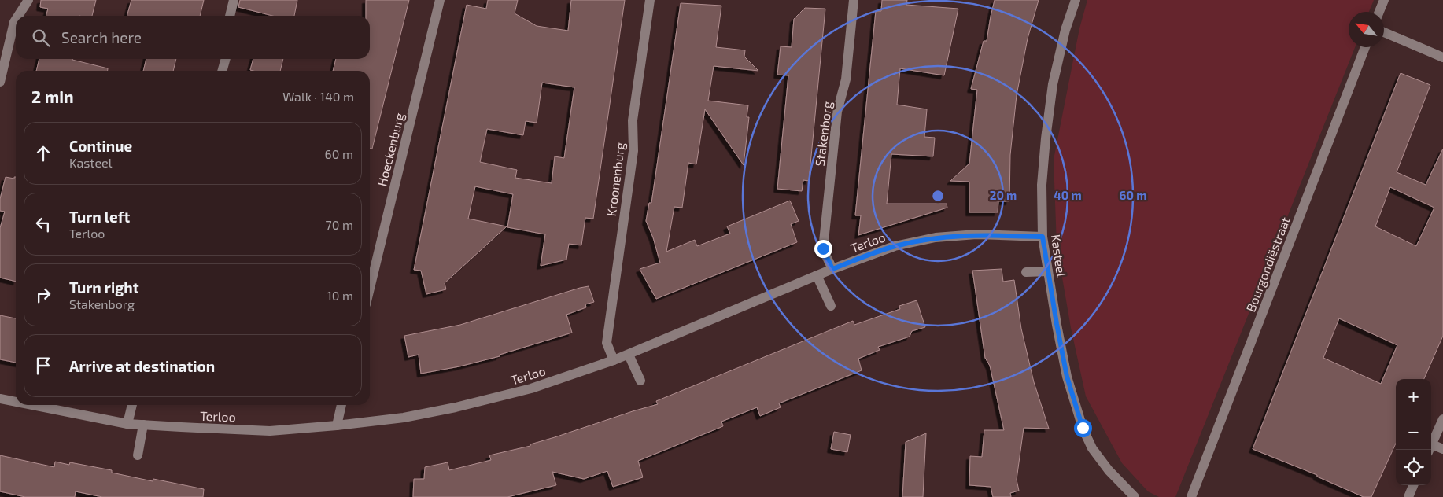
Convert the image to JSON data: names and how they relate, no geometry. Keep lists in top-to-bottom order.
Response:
{
  "streets": {
    "street": [
      "Stakenborg",
      "Hoeckenburg",
      "Kroonenburg",
      "Terloo",
      "Kasteel",
      "Bourgondiëstraat"
    ]
  },
  "crossings": [
    ["Stakenborg", "Terloo"],
    ["Kroonenburg", "Terloo"],
    ["Terloo", "Kasteel"]
  ],
  "north": "top left",
  "page": {
    "search": "Search here",
    "heading": ["2 min", "Walk · 140 m"],
    "list": [
      ["Continue", "Kasteel", "60 m"],
      ["Turn left", "Terloo", "70 m"],
      ["Turn right", "Stakenborg", "10 m"],
      "Arrive at destination"
    ],
    "map_buttons": ["+", "−"]
  },
  "rings": ["20 m", "40 m", "60 m"]
}
